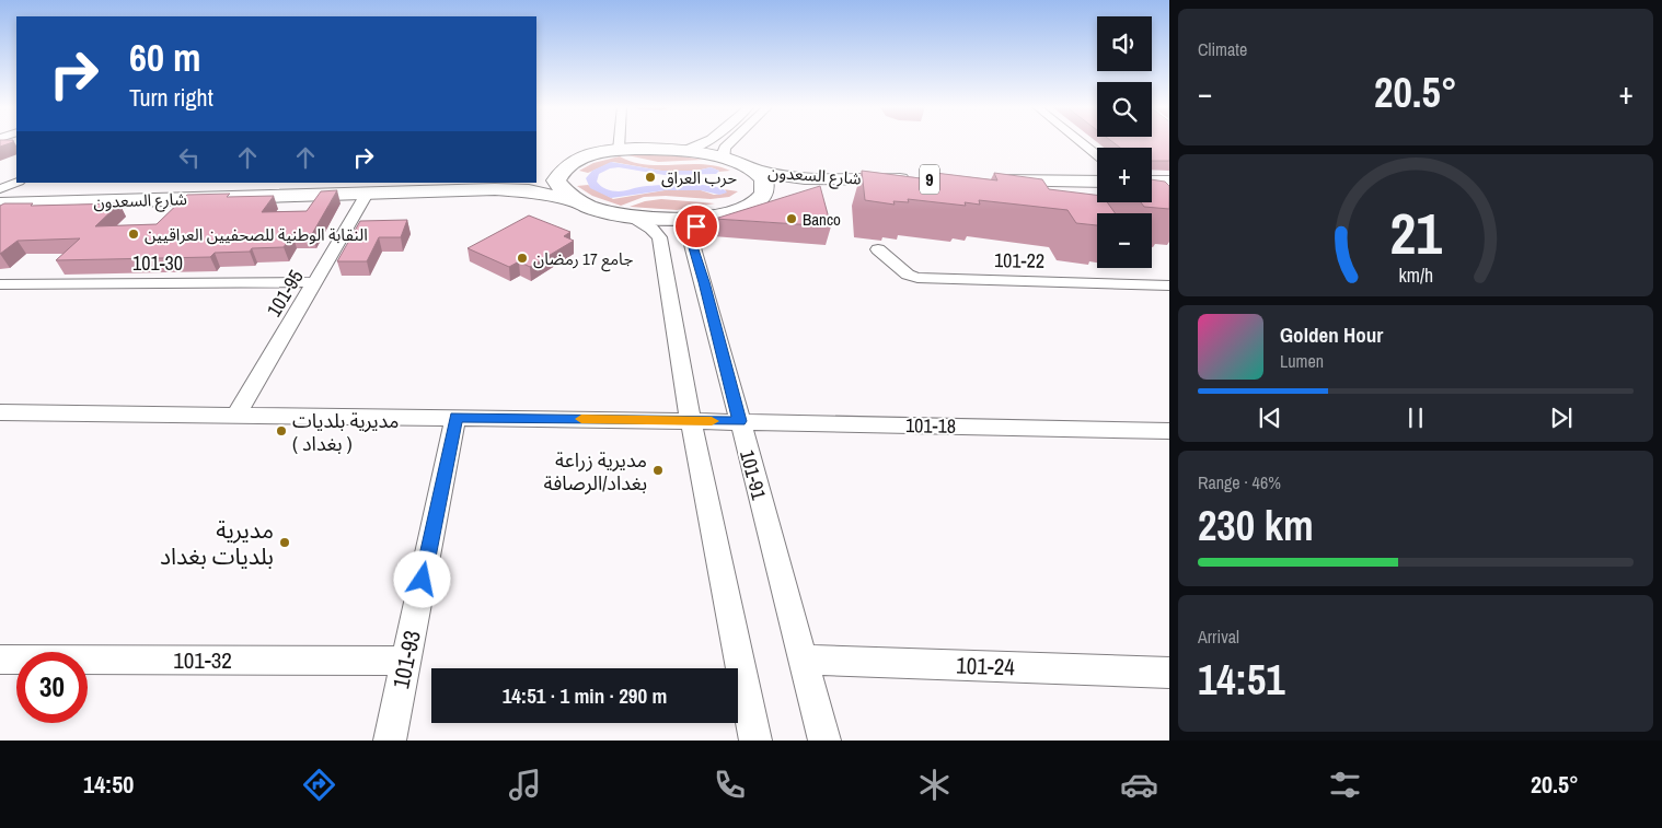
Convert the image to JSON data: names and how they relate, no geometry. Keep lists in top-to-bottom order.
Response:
{
  "streets": {
    "main road": ["شارع السعدون", "9"],
    "street": [
      "101-22",
      "101-30",
      "101-95",
      "101-18",
      "101-91",
      "101-32",
      "101-93",
      "101-24"
    ]
  },
  "crossings": [
    ["شارع السعدون", "101-95"],
    ["شارع السعدون", "101-91"],
    ["101-30", "101-95"],
    ["101-95", "101-18"],
    ["101-18", "101-91"],
    ["101-18", "101-93"],
    ["101-91", "101-24"],
    ["101-32", "101-93"]
  ],
  "places": [
    "حرب العراق",
    "Banco",
    "النقابة الوطنية للصحفيين العراقيين",
    "جامع 17 رمضان",
    "مديرية بلديات ( بغداد )",
    "مديرية زراعة بغداد/الرصافة",
    "مديرية بلديات بغداد"
  ],
  "page": {
    "tile": [
      "Climate",
      ["Range · 46%", "230 km"],
      ["Arrival", "14:51"]
    ],
    "map_buttons": ["+", "−"],
    "turn": ["60 m", "Turn right"],
    "heat": ["−", "20.5°", "+"],
    "song": ["Golden Hour", "Lumen"],
    "limit": "30",
    "trip": "14:51 · 1 min · 290 m",
    "tabs": ["14:50", "20.5°"],
    "gauge": ["21", "km/h"]
  }
}
